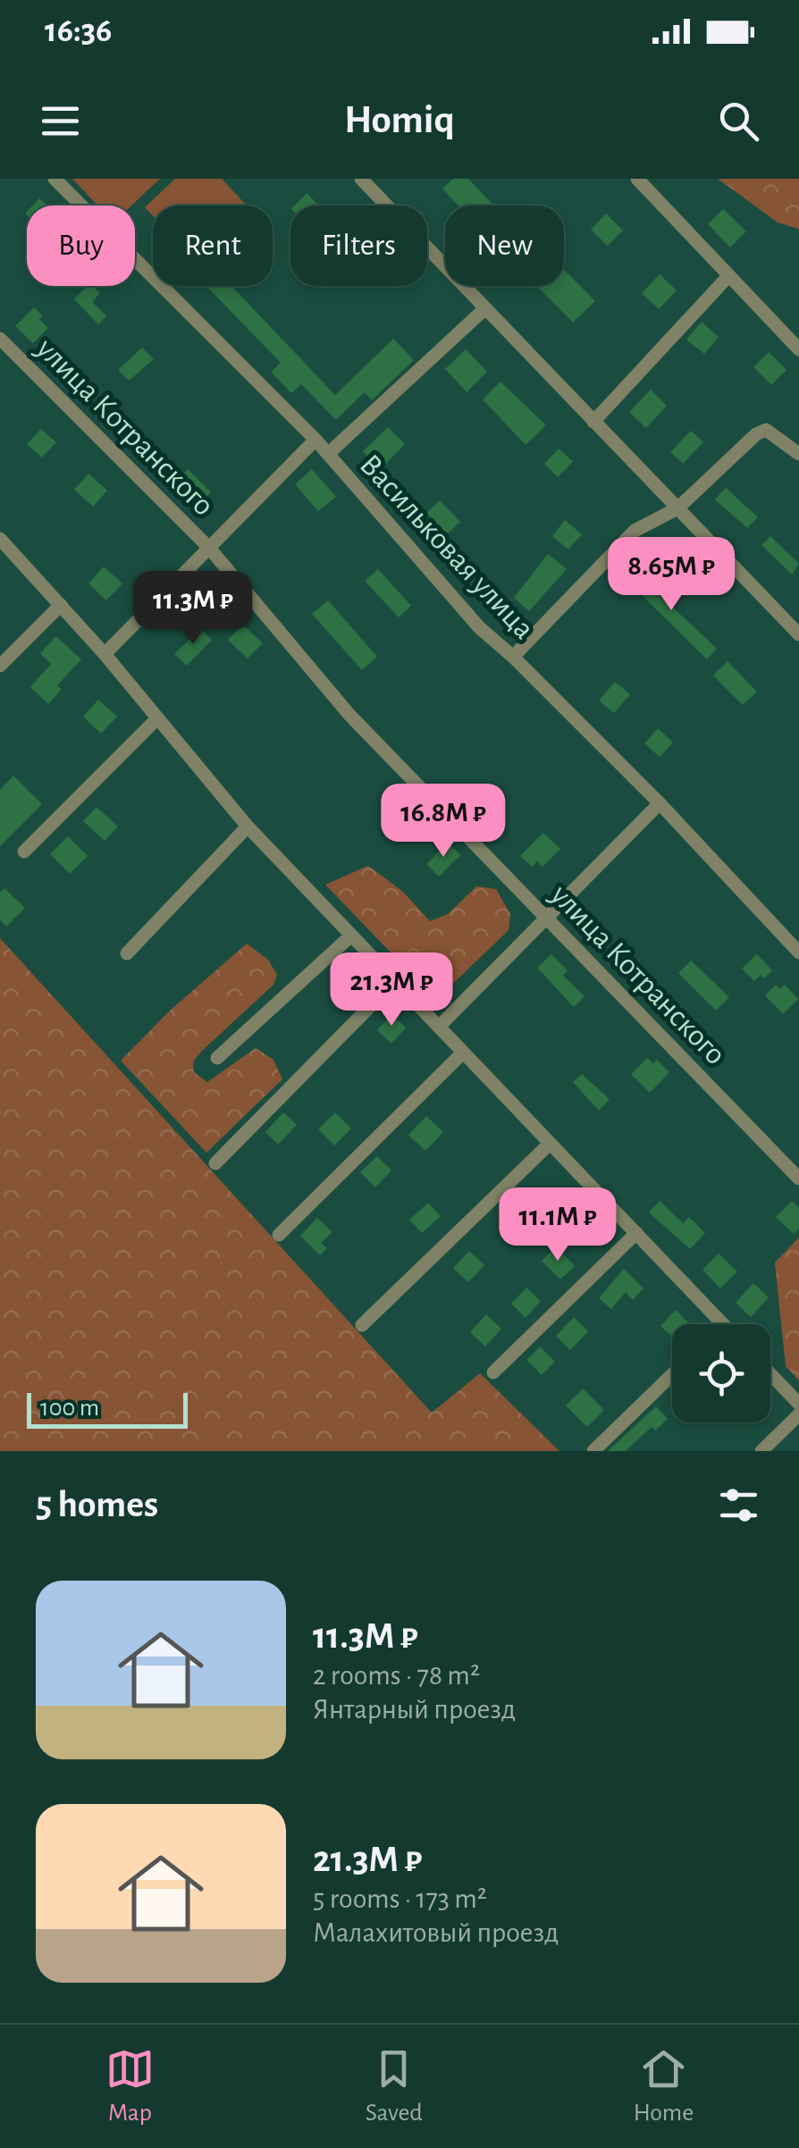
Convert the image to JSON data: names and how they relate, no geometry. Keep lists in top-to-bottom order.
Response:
{
  "streets": {
    "street": ["улица Котранского", "Васильковая улица"]
  },
  "scale_bar": "100 m",
  "page": {
    "status": "16:36",
    "header": "Homiq",
    "chip": [
      "Buy",
      "Rent",
      "Filters",
      "New"
    ],
    "price": [
      "8.65M ₽",
      "11.3M ₽",
      "16.8M ₽",
      "21.3M ₽",
      "11.1M ₽"
    ],
    "scale": "100 m",
    "heading": "5 homes",
    "list": [
      {
        "name": "11.3M ₽",
        "note": "2 rooms · 78 m² · Янтарный проезд"
      },
      {
        "name": "21.3M ₽",
        "note": "5 rooms · 173 m² · Малахитовый проезд"
      }
    ],
    "tabs": ["Map", "Saved", "Home"]
  }
}
